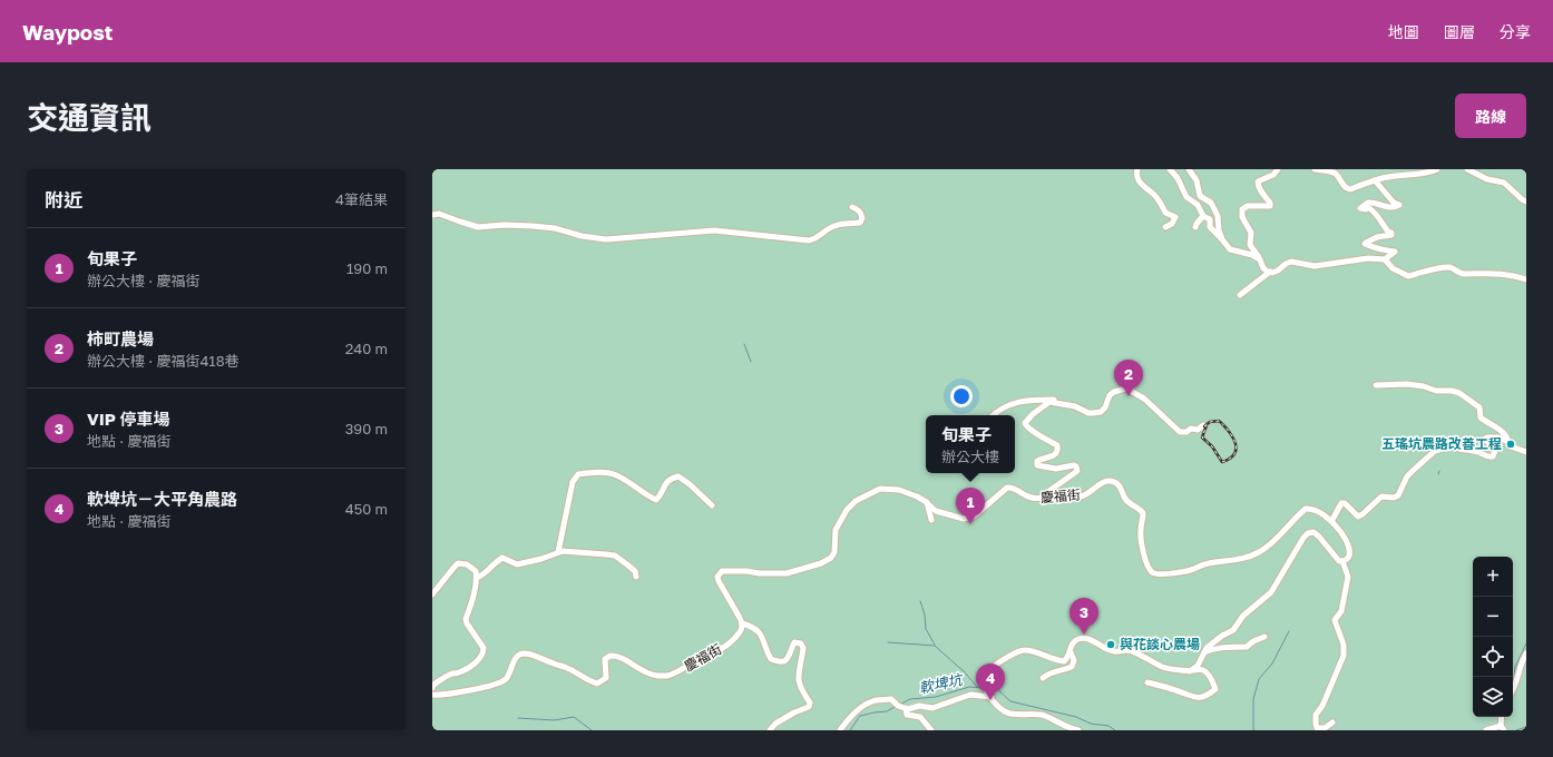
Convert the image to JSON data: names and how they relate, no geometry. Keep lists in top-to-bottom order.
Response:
{
  "streets": {
    "street": ["慶福街"]
  },
  "water": ["軟埤坑"],
  "places": ["五瑤坑農路改善工程", "與花談心農場"],
  "page": {
    "header": "Waypost",
    "nav": ["地圖", "圖層", "分享"],
    "title": "交通資訊",
    "buttons": "路線",
    "heading": ["附近", "4筆結果"],
    "list": [
      {
        "mark": "1",
        "name": "旬果子",
        "note": "辦公大樓 · 慶福街",
        "value": "190 m"
      },
      {
        "mark": "2",
        "name": "柿町農場",
        "note": "辦公大樓 · 慶福街418巷",
        "value": "240 m"
      },
      {
        "mark": "3",
        "name": "VIP 停車場",
        "note": "地點 · 慶福街",
        "value": "390 m"
      },
      {
        "mark": "4",
        "name": "軟埤坑－大平角農路",
        "note": "地點 · 慶福街",
        "value": "450 m"
      }
    ],
    "pins": [
      "2",
      "1",
      "3",
      "4"
    ],
    "popup": ["旬果子", "辦公大樓"],
    "map_buttons": ["+", "−"]
  }
}
